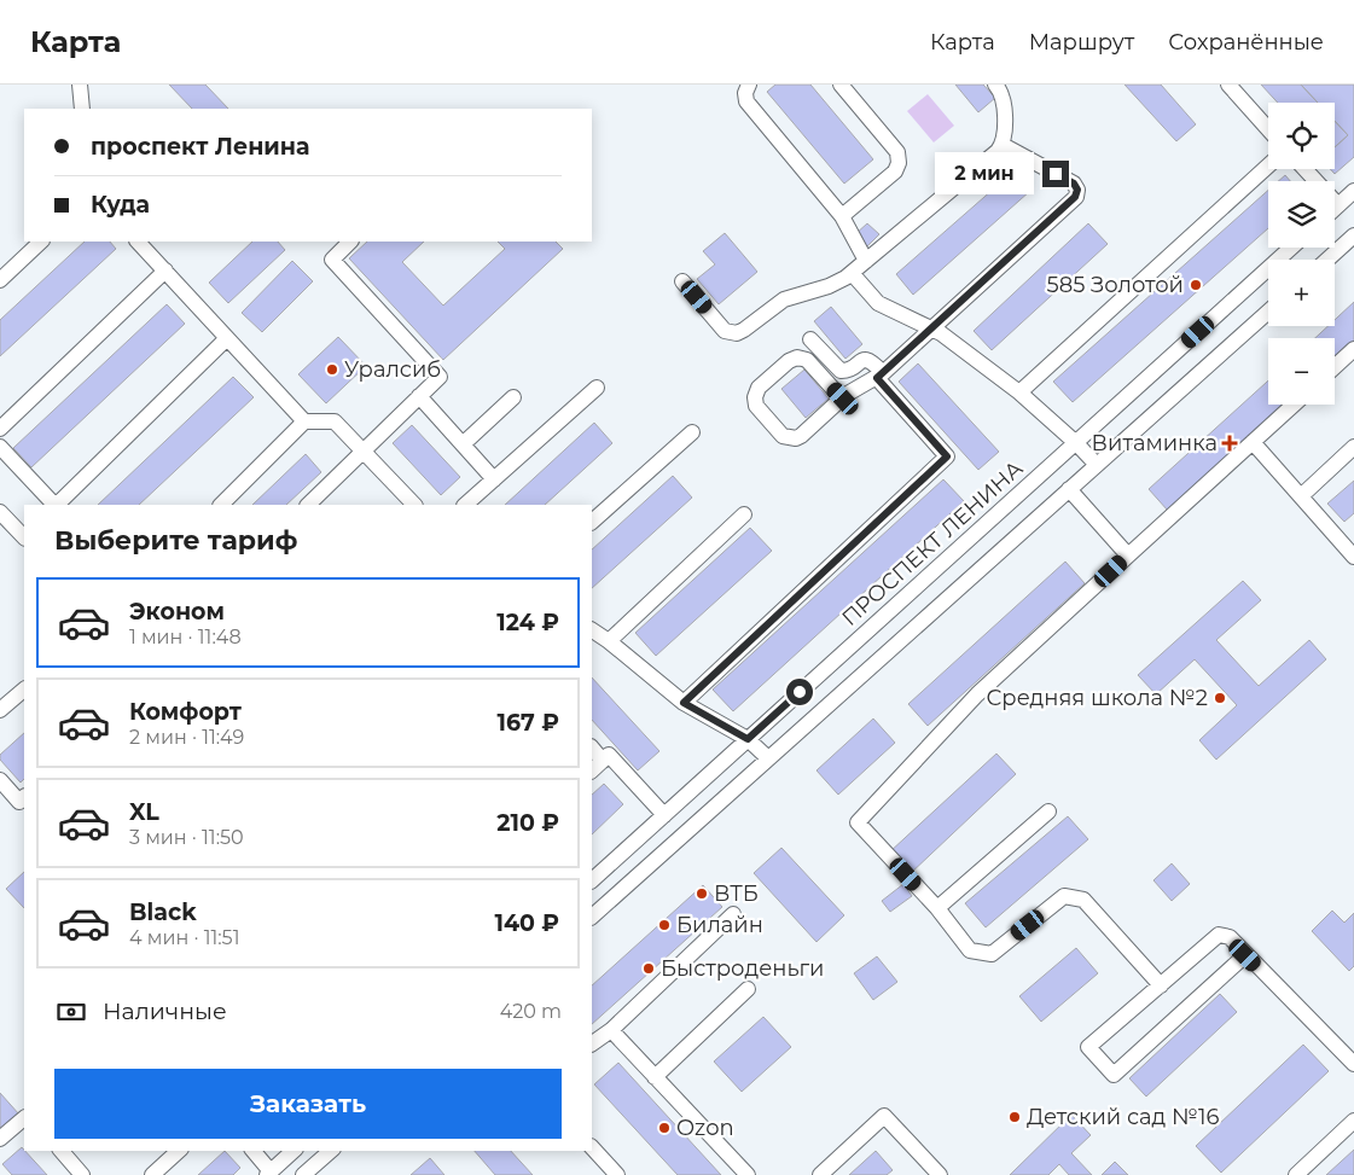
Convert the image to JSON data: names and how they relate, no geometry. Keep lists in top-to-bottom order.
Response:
{
  "streets": {
    "street": ["ПРОСПЕКТ ЛЕНИНА"]
  },
  "places": {
    "other": [
      "585 Золотой",
      "Уралсиб",
      "Средняя школа №2",
      "ВТБ",
      "Билайн",
      "Быстроденьги",
      "Детский сад №16",
      "Ozon"
    ],
    "health": ["Витаминка"]
  },
  "page": {
    "header": "Карта",
    "nav": ["Карта", "Маршрут", "Сохранённые"],
    "map_buttons": ["+", "−"],
    "banner": ["проспект Ленина", "Куда"],
    "bubble": "2 мин",
    "heading": "Выберите тариф",
    "list": [
      {
        "name": "Эконом",
        "note": "1 мин · 11:48",
        "value": "124 ₽"
      },
      {
        "name": "Комфорт",
        "note": "2 мин · 11:49",
        "value": "167 ₽"
      },
      {
        "name": "XL",
        "note": "3 мин · 11:50",
        "value": "210 ₽"
      },
      {
        "name": "Black",
        "note": "4 мин · 11:51",
        "value": "140 ₽"
      }
    ],
    "pay": ["Наличные", "420 m"],
    "buttons": "Заказать"
  }
}
